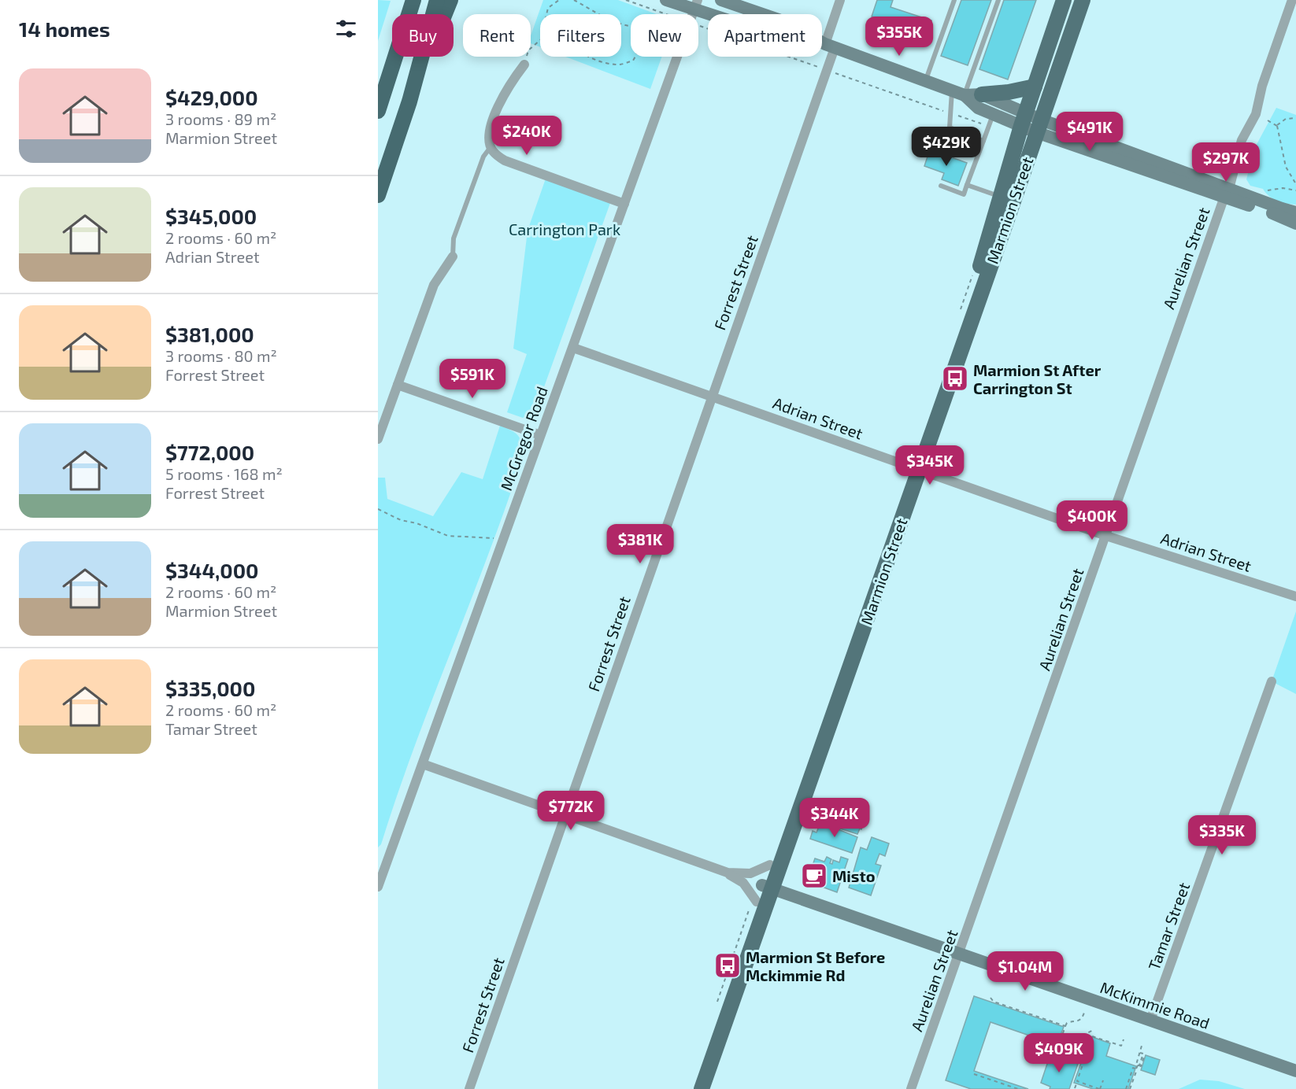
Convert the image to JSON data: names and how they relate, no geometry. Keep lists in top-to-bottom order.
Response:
{
  "streets": {
    "main road": ["Marmion Street", "McKimmie Road"],
    "street": [
      "Aurelian Street",
      "Forrest Street",
      "Adrian Street",
      "McGregor Road",
      "Tamar Street"
    ]
  },
  "crossings": [
    ["Marmion Street", "Adrian Street"],
    ["Marmion Street", "McKimmie Road"],
    ["Aurelian Street", "Adrian Street"],
    ["Aurelian Street", "McKimmie Road"],
    ["Forrest Street", "Adrian Street"],
    ["Adrian Street", "McGregor Road"],
    ["Tamar Street", "McKimmie Road"]
  ],
  "parks": ["Carrington Park"],
  "places": {
    "bus stop": ["Marmion St After Carrington St", "Marmion St Before Mckimmie Rd"],
    "cafe": ["Misto"]
  },
  "page": {
    "heading": "14 homes",
    "chip": [
      "Buy",
      "Rent",
      "Filters",
      "New",
      "Apartment"
    ],
    "price": [
      "$355K",
      "$491K",
      "$240K",
      "$429K",
      "$297K",
      "$591K",
      "$345K",
      "$400K",
      "$381K",
      "$772K",
      "$344K",
      "$335K",
      "$1.04M",
      "$409K"
    ],
    "list": [
      {
        "name": "$429,000",
        "note": "3 rooms · 89 m² · Marmion Street"
      },
      {
        "name": "$345,000",
        "note": "2 rooms · 60 m² · Adrian Street"
      },
      {
        "name": "$381,000",
        "note": "3 rooms · 80 m² · Forrest Street"
      },
      {
        "name": "$772,000",
        "note": "5 rooms · 168 m² · Forrest Street"
      },
      {
        "name": "$344,000",
        "note": "2 rooms · 60 m² · Marmion Street"
      },
      {
        "name": "$335,000",
        "note": "2 rooms · 60 m² · Tamar Street"
      }
    ]
  }
}
